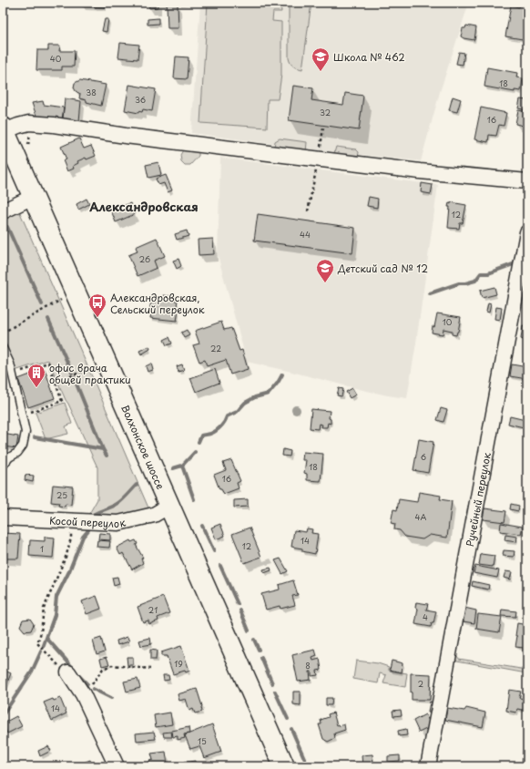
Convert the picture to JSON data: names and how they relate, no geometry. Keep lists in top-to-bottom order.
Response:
{
  "streets": {
    "main road": ["Волхонское шоссе"],
    "street": ["Ручейный переулок", "Косой переулок"]
  },
  "crossings": [
    ["Волхонское шоссе", "Косой переулок"]
  ],
  "districts": ["Александровская"],
  "places": {
    "school or university": ["Школа № 462", "Детский сад № 12"],
    "bus stop": ["Александровская, Сельский переулок"],
    "building": ["офис врача общей практики"]
  },
  "house_numbers": [
    "40",
    "18",
    "38",
    "36",
    "32",
    "16",
    "12",
    "44",
    "26",
    "10",
    "22",
    "6",
    "18",
    "16",
    "25",
    "4А",
    "14",
    "12",
    "1",
    "21",
    "4",
    "19",
    "8",
    "2",
    "14",
    "15"
  ]
}
